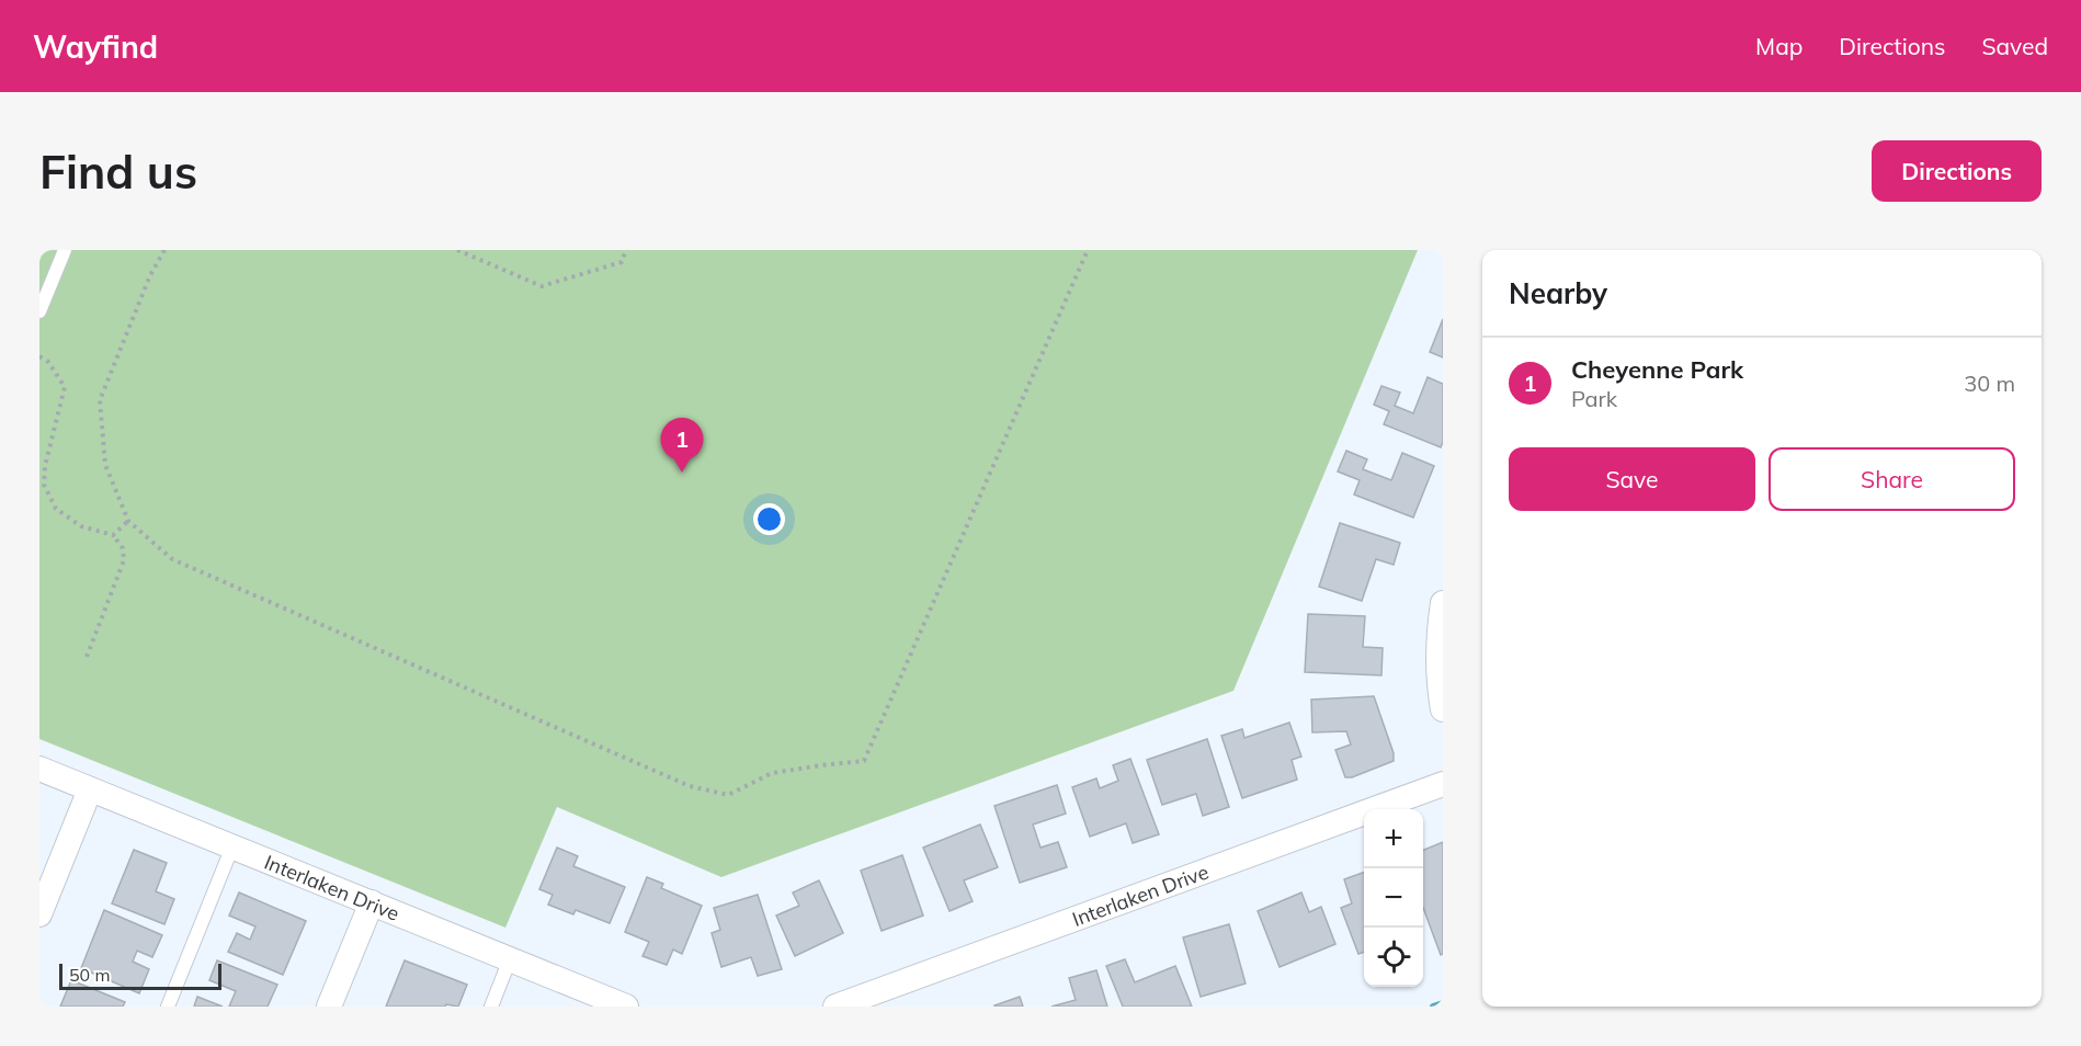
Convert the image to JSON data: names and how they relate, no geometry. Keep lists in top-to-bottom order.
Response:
{
  "streets": {
    "street": ["Interlaken Drive"]
  },
  "scale_bar": "50 m",
  "page": {
    "header": "Wayfind",
    "nav": ["Map", "Directions", "Saved"],
    "buttons": [
      "Directions",
      ["Save", "Share"]
    ],
    "title": "Find us",
    "heading": "Nearby",
    "list": [
      {
        "mark": "1",
        "name": "Cheyenne Park",
        "note": "Park",
        "value": "30 m"
      }
    ],
    "pins": "1",
    "map_buttons": ["+", "−"],
    "scale": "50 m"
  }
}
